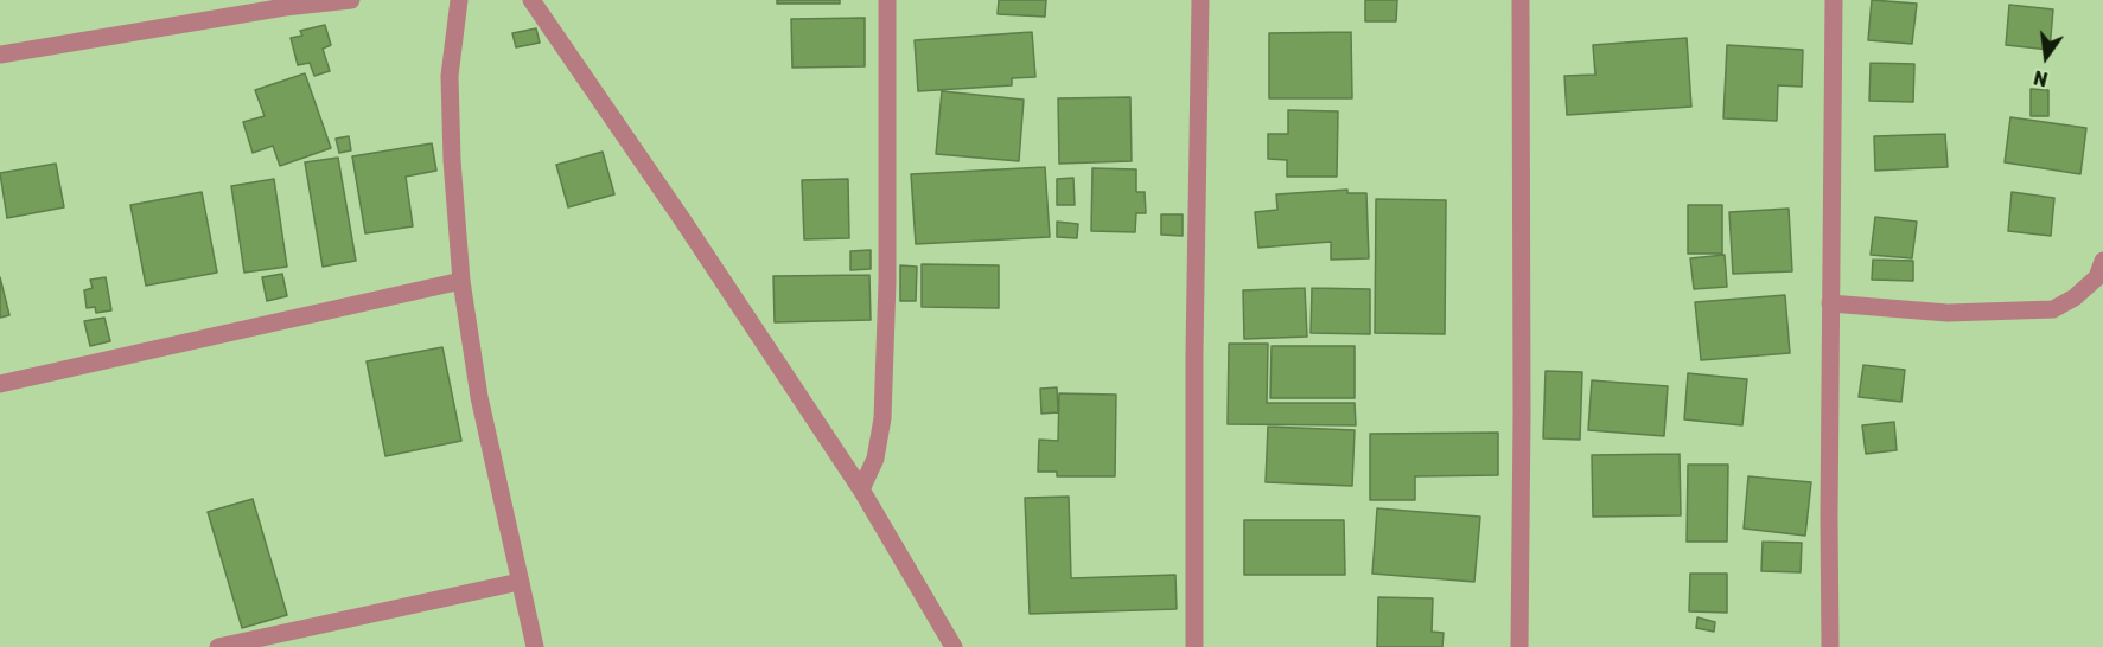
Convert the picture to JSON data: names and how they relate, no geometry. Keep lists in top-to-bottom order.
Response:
{
  "north": "bottom"
}
